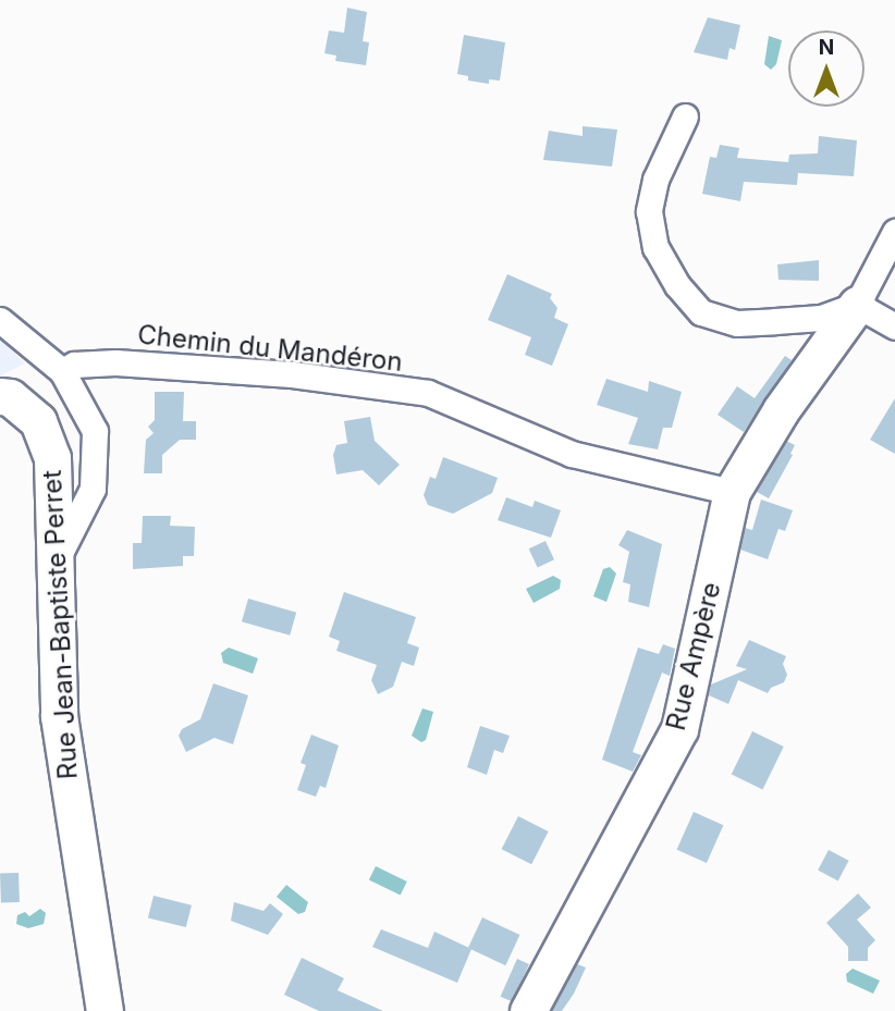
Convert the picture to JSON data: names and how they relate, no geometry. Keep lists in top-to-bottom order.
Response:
{
  "streets": {
    "street": ["Chemin du Mandéron", "Rue Jean-Baptiste Perret", "Rue Ampère"]
  },
  "crossings": [
    ["Chemin du Mandéron", "Rue Ampère"]
  ],
  "north": "top"
}
